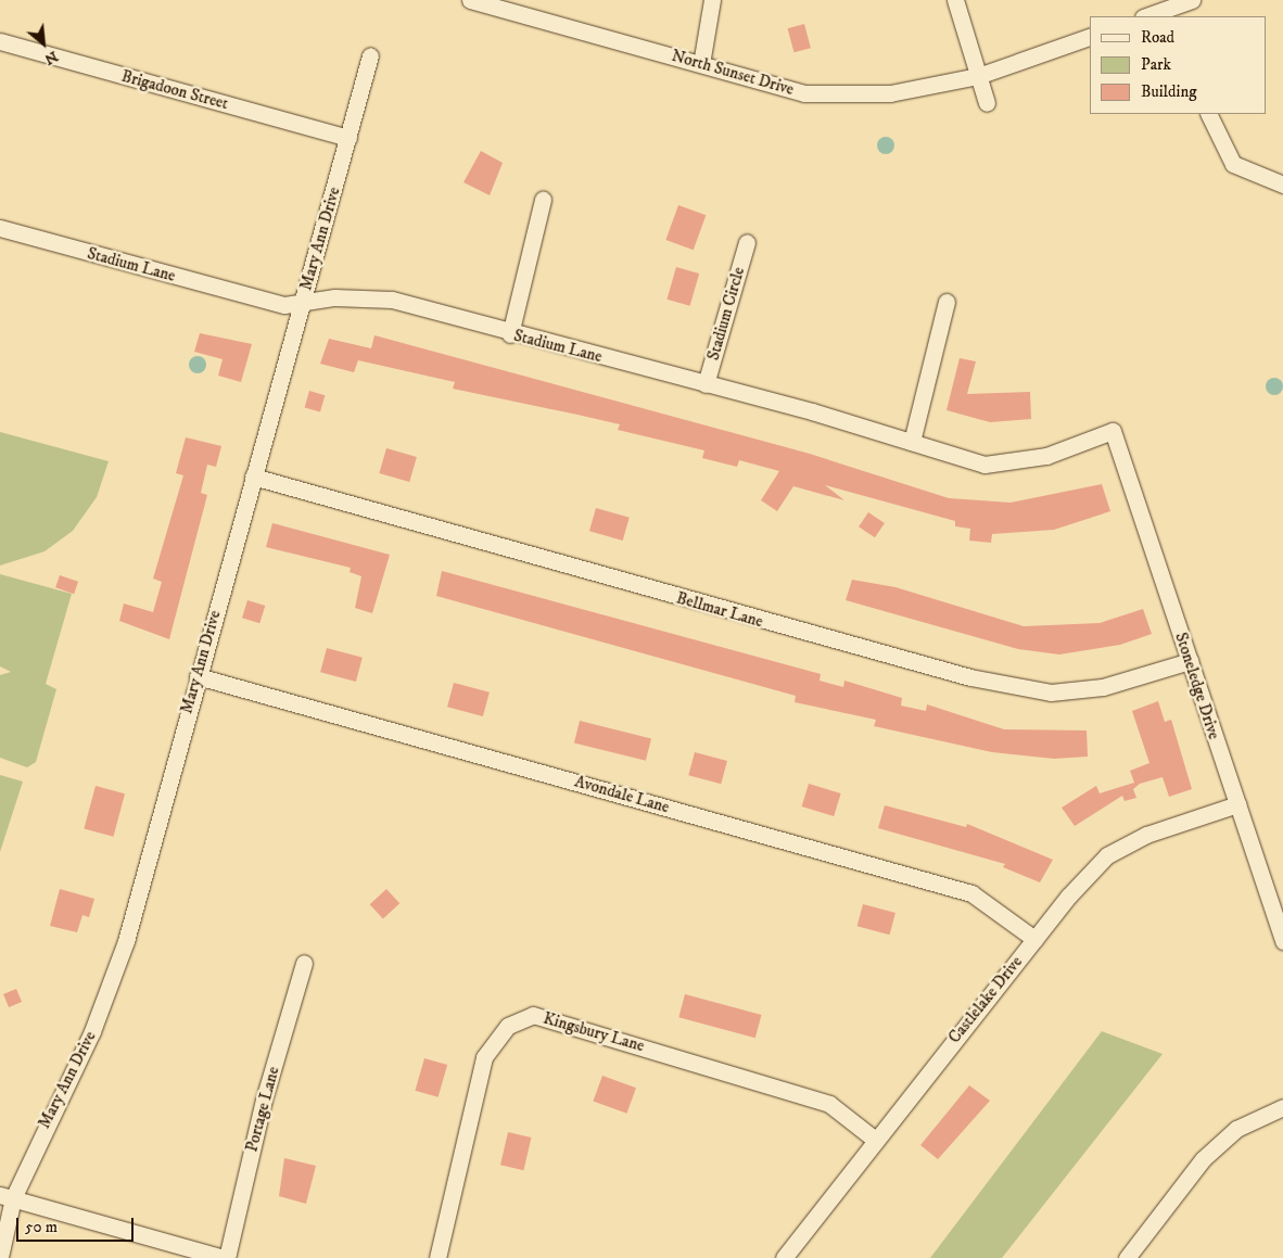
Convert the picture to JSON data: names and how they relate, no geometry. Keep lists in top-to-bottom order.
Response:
{
  "streets": {
    "street": [
      "North Sunset Drive",
      "Brigadoon Street",
      "Mary Ann Drive",
      "Stadium Lane",
      "Stadium Circle",
      "Bellmar Lane",
      "Stoneledge Drive",
      "Avondale Lane",
      "Castlelake Drive",
      "Kingsbury Lane",
      "Portage Lane"
    ]
  },
  "crossings": [
    ["Brigadoon Street", "Mary Ann Drive"],
    ["Mary Ann Drive", "Stadium Lane"],
    ["Mary Ann Drive", "Bellmar Lane"],
    ["Mary Ann Drive", "Avondale Lane"],
    ["Stadium Lane", "Stadium Circle"],
    ["Stadium Lane", "Stoneledge Drive"],
    ["Bellmar Lane", "Stoneledge Drive"],
    ["Stoneledge Drive", "Castlelake Drive"],
    ["Avondale Lane", "Castlelake Drive"],
    ["Castlelake Drive", "Kingsbury Lane"]
  ],
  "legend": ["Road", "Park", "Building"],
  "scale_bar": "50 m",
  "north": "bottom right"
}
